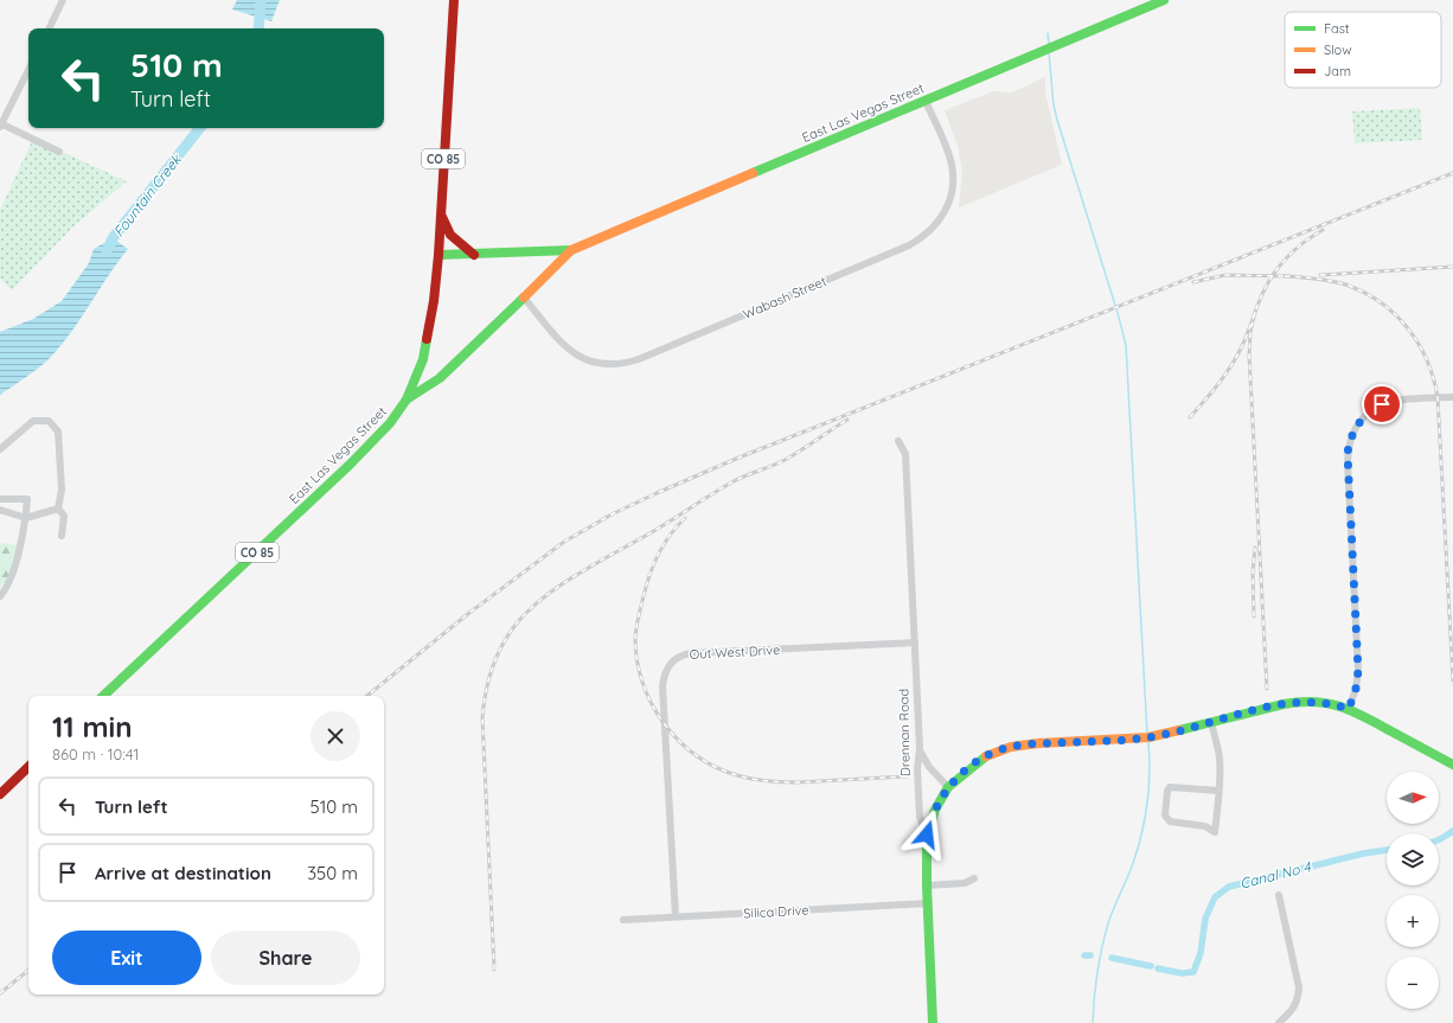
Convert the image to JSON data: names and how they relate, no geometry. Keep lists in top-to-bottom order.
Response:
{
  "streets": {
    "main road": ["East Las Vegas Street", "CO 85", "Drennan Road"],
    "street": ["Wabash Street", "Out West Drive", "Silica Drive"]
  },
  "crossings": [
    ["East Las Vegas Street", "CO 85"],
    ["East Las Vegas Street", "Wabash Street"],
    ["Out West Drive", "Drennan Road"],
    ["Out West Drive", "Silica Drive"],
    ["Drennan Road", "Silica Drive"]
  ],
  "water": ["Fountain Creek", "Canal No 4"],
  "legend": ["Fast", "Slow", "Jam"],
  "north": "right",
  "page": {
    "turn": ["510 m", "Turn left"],
    "heading": ["11 min", "860 m · 10:41"],
    "map_buttons": ["+", "−"],
    "list": [
      {
        "name": "Turn left",
        "value": "510 m"
      },
      {
        "name": "Arrive at destination",
        "value": "350 m"
      }
    ],
    "buttons": ["Exit", "Share"]
  }
}
